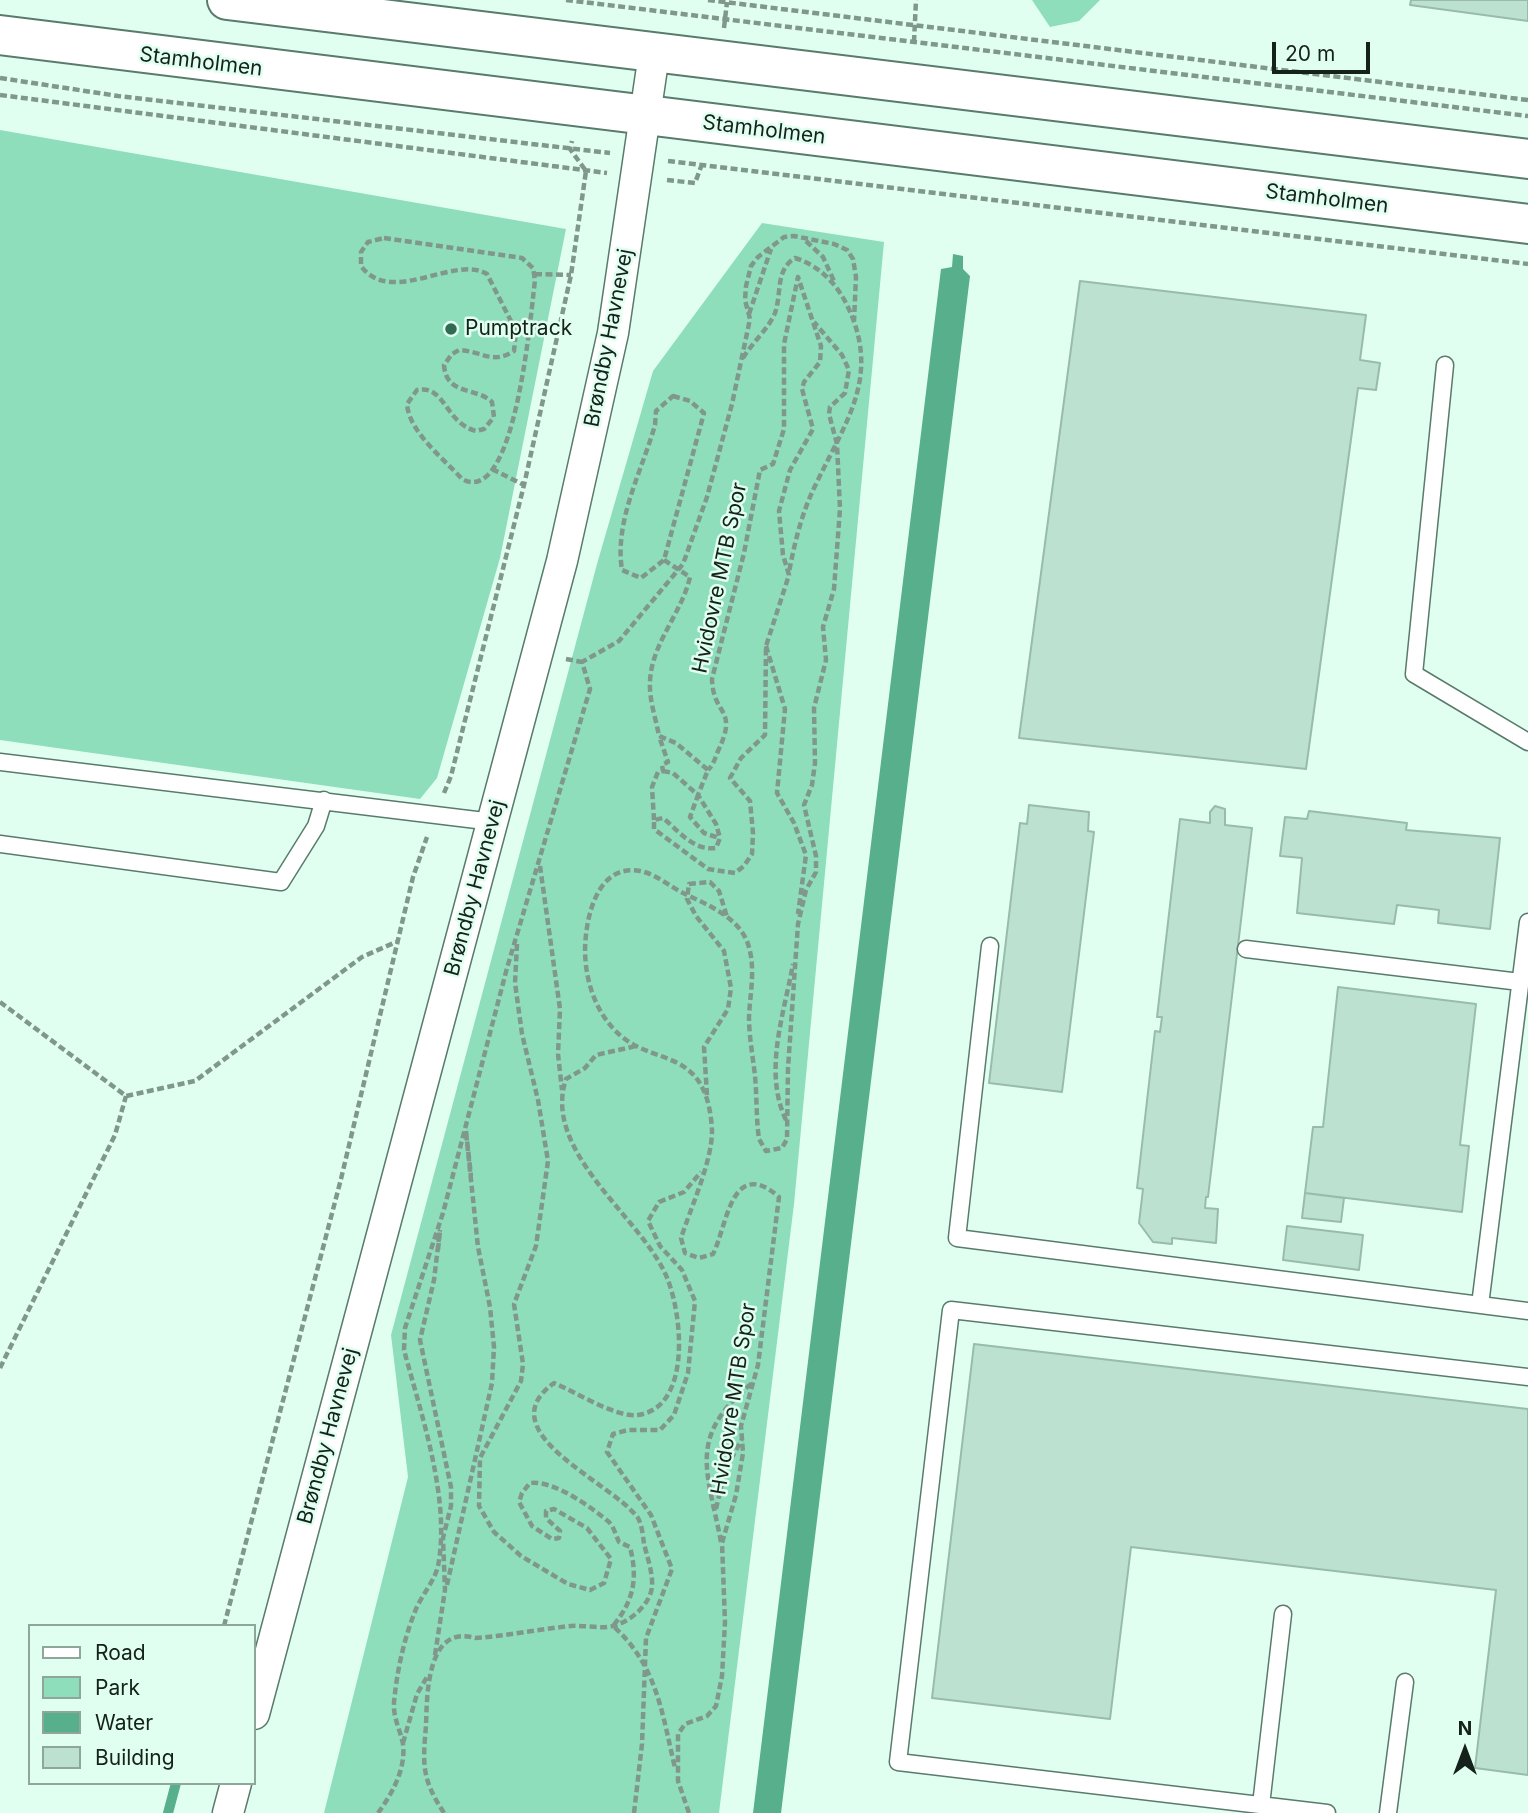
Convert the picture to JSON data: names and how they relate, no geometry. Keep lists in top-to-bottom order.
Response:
{
  "streets": {
    "street": ["Stamholmen", "Brøndby Havnevej"],
    "path": ["Hvidovre MTB Spor"]
  },
  "crossings": [
    ["Stamholmen", "Brøndby Havnevej"]
  ],
  "places": ["Pumptrack"],
  "legend": [
    "Road",
    "Park",
    "Water",
    "Building"
  ],
  "scale_bar": "20 m",
  "north": "top"
}
